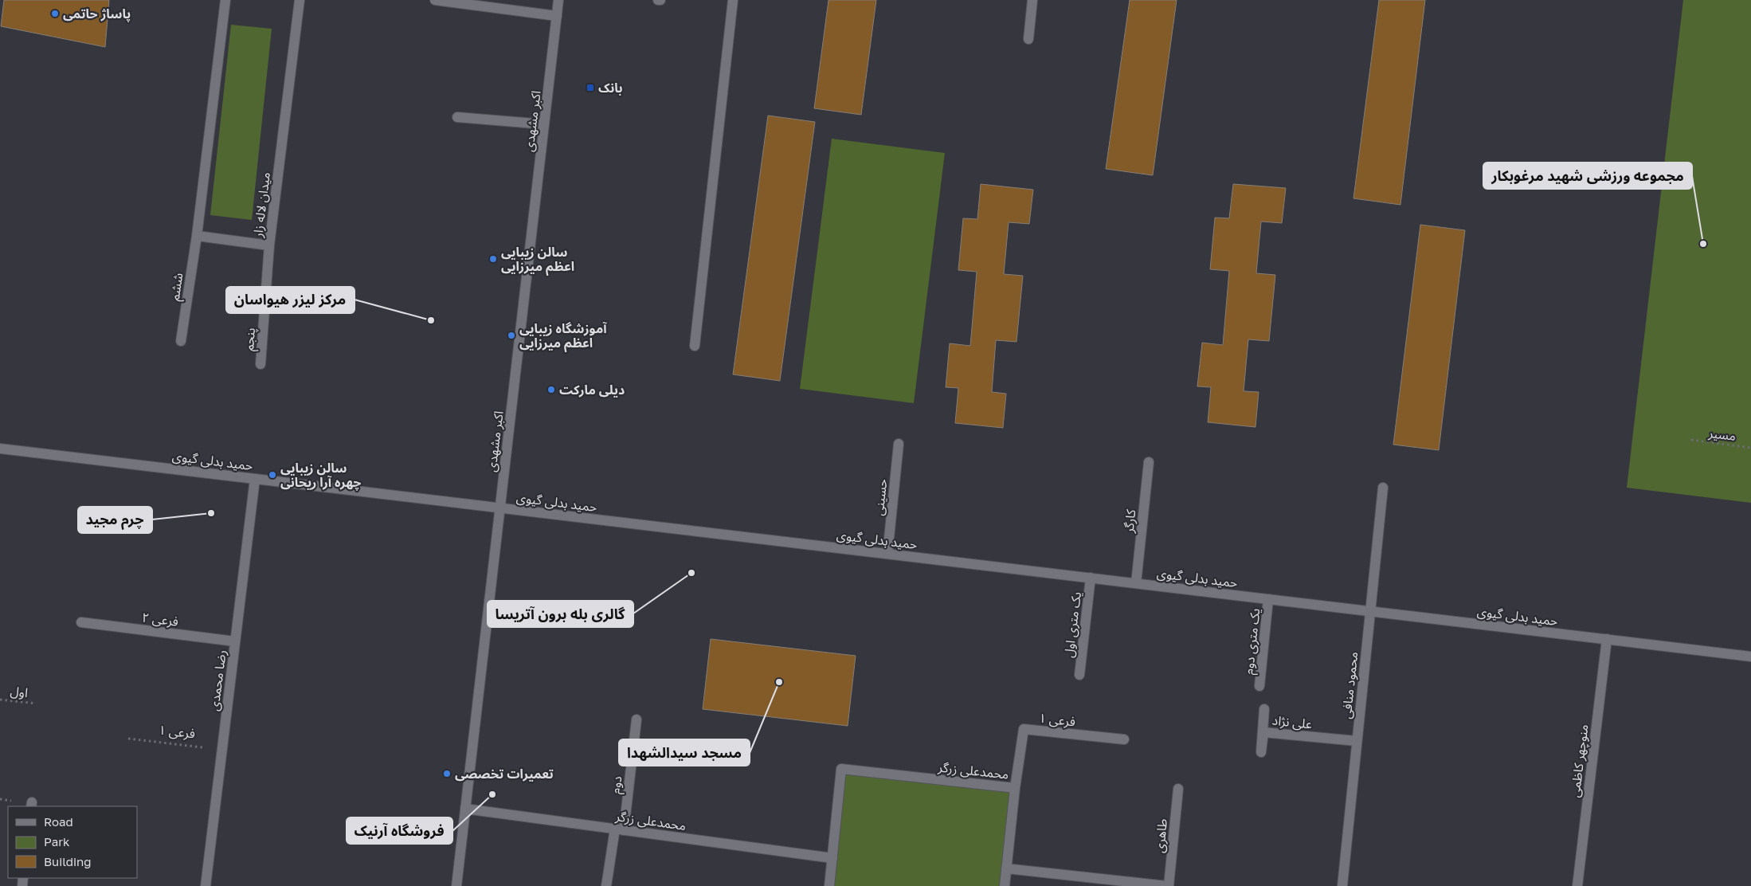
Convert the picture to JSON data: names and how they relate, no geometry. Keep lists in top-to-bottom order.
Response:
{
  "streets": {
    "street": [
      "اکبر مشهدی",
      "میدان لاله زار",
      "ششم",
      "پنجم",
      "حمید بدلی گیوی",
      "حسینی",
      "کارگر",
      "فرعی ۲",
      "یک متری اول",
      "یک متری دوم",
      "رضا محمدی",
      "محمود منافی",
      "فرعی ۱",
      "علی نژاد",
      "منوچهر کاظمی",
      "محمدعلی زرگر",
      "دوم",
      "طاهری"
    ],
    "path": ["مسیر", "اول"]
  },
  "crossings": [
    ["اکبر مشهدی", "حمید بدلی گیوی"],
    ["اکبر مشهدی", "محمدعلی زرگر"],
    ["میدان لاله زار", "ششم"],
    ["میدان لاله زار", "پنجم"],
    ["حمید بدلی گیوی", "حسینی"],
    ["حمید بدلی گیوی", "کارگر"],
    ["حمید بدلی گیوی", "یک متری اول"],
    ["حمید بدلی گیوی", "یک متری دوم"],
    ["حمید بدلی گیوی", "رضا محمدی"],
    ["حمید بدلی گیوی", "محمود منافی"],
    ["حمید بدلی گیوی", "منوچهر کاظمی"],
    ["فرعی ۲", "رضا محمدی"],
    ["رضا محمدی", "فرعی ۱"],
    ["محمود منافی", "علی نژاد"],
    ["فرعی ۱", "محمدعلی زرگر"],
    ["محمدعلی زرگر", "دوم"]
  ],
  "places": {
    "other": [
      "پاساژ حاتمی",
      "مجموعه ورزشی شهید مرغوبکار",
      "سالن زیبایی اعظم میرزایی",
      "مرکز لیزر هیواسان",
      "آموزشگاه زیبایی اعظم میرزایی",
      "دیلی مارکت",
      "سالن زیبایی چهره آرا ریحانی",
      "چرم مجید",
      "گالری بله برون آتریسا",
      "مسجد سیدالشهدا",
      "تعمیرات تخصصی",
      "فروشگاه آرنیک"
    ],
    "transit": ["بانک"]
  },
  "legend": ["Road", "Park", "Building"]
}
